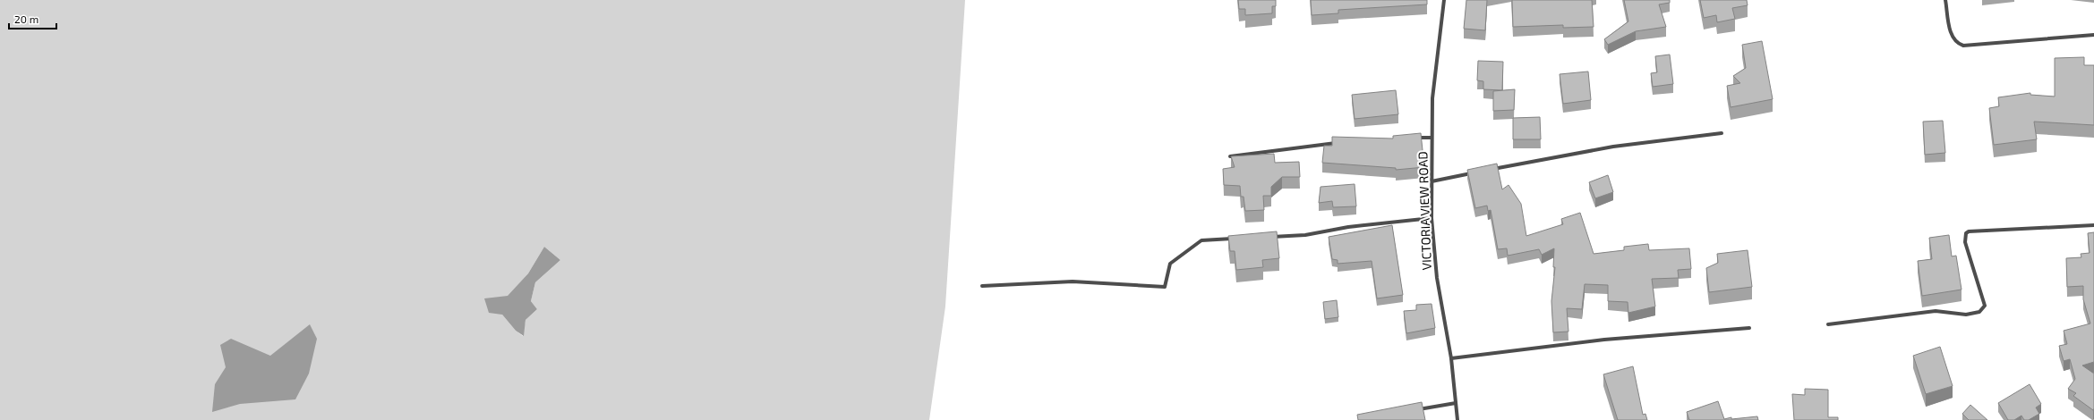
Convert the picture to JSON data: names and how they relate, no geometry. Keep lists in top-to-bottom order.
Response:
{
  "streets": {
    "street": ["VICTORIA VIEW ROAD"]
  },
  "scale_bar": "20 m"
}
